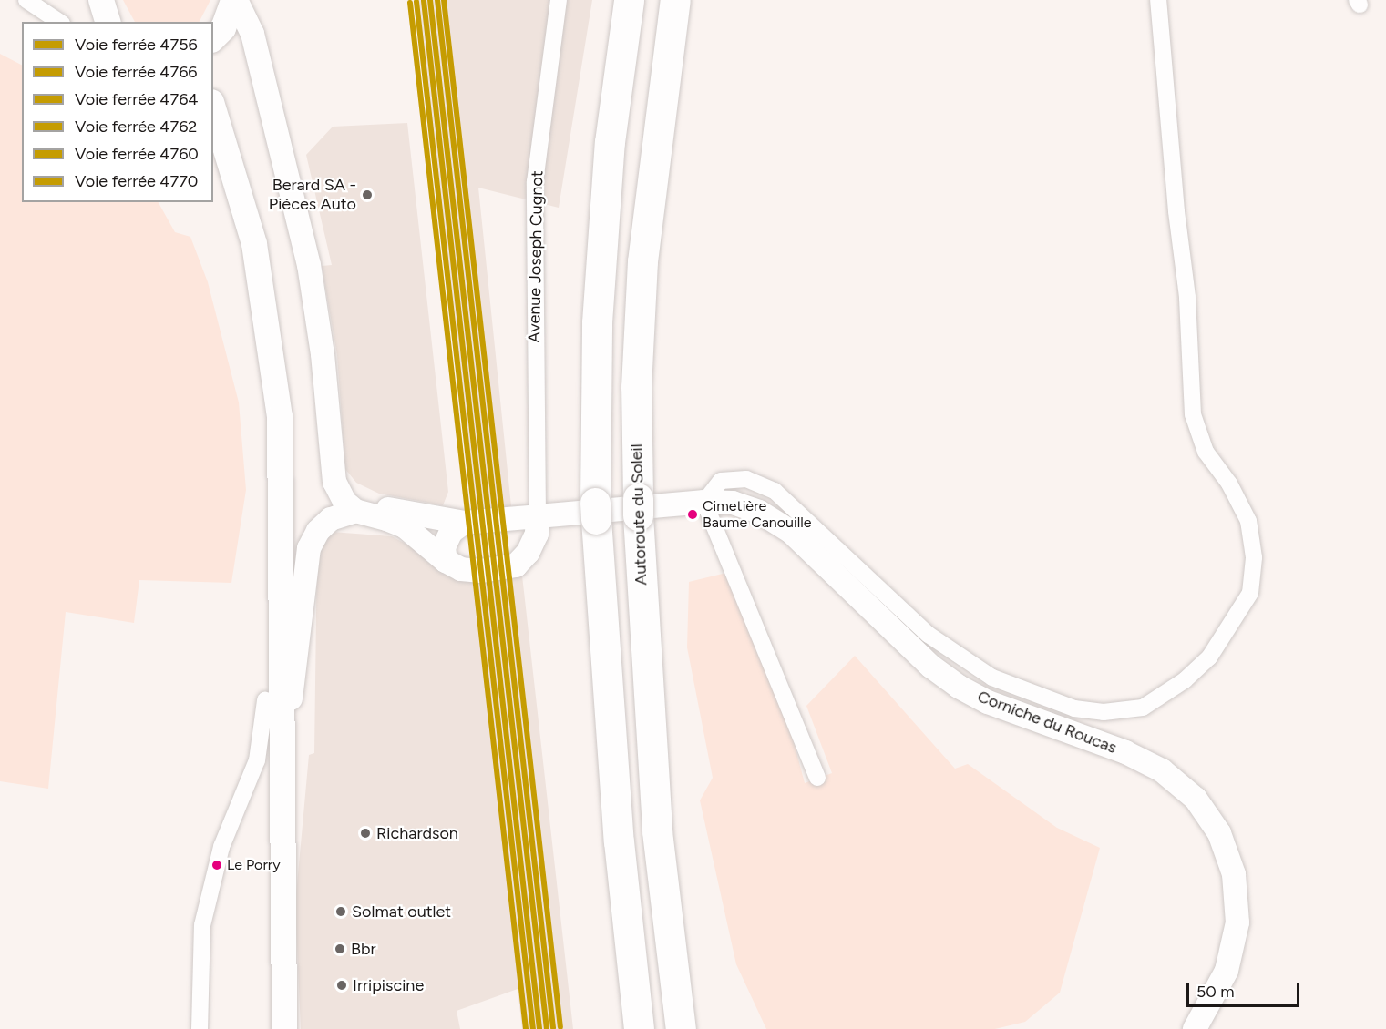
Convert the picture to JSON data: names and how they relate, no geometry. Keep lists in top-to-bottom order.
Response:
{
  "streets": {
    "highway": ["Autoroute du Soleil"],
    "main road": ["Corniche du Roucas"],
    "street": ["Avenue Joseph Cugnot"]
  },
  "crossings": [
    ["Avenue Joseph Cugnot", "Corniche du Roucas"]
  ],
  "places": [
    "Berard SA - Pièces Auto",
    "Cimetière Baume Canouille",
    "Richardson",
    "Le Porry",
    "Solmat outlet",
    "Bbr",
    "Irripiscine"
  ],
  "lines": [
    "rail line 4756",
    "rail line 4764",
    "rail line 4760",
    "rail line 4766",
    "rail line 4762",
    "rail line 4770"
  ],
  "legend": [
    "Voie ferrée 4756",
    "Voie ferrée 4766",
    "Voie ferrée 4764",
    "Voie ferrée 4762",
    "Voie ferrée 4760",
    "Voie ferrée 4770"
  ],
  "scale_bar": "50 m"
}
